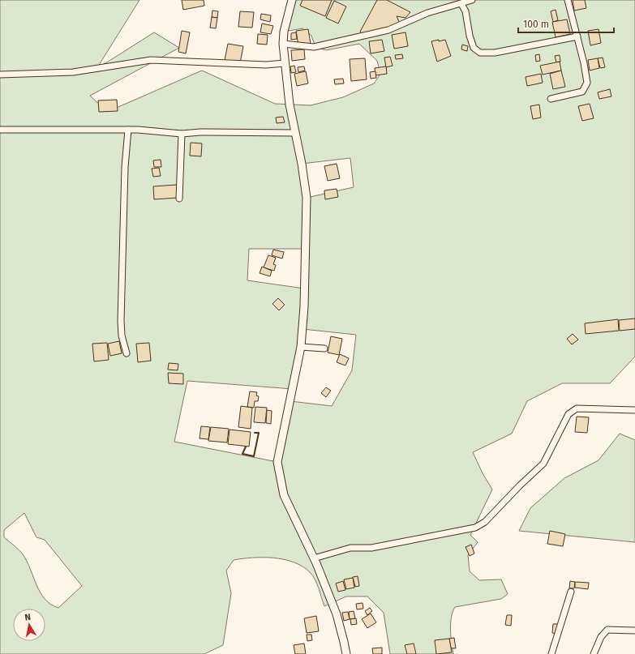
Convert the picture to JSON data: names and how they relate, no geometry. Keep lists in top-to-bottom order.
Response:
{
  "scale_bar": "100 m",
  "north": "top"
}
